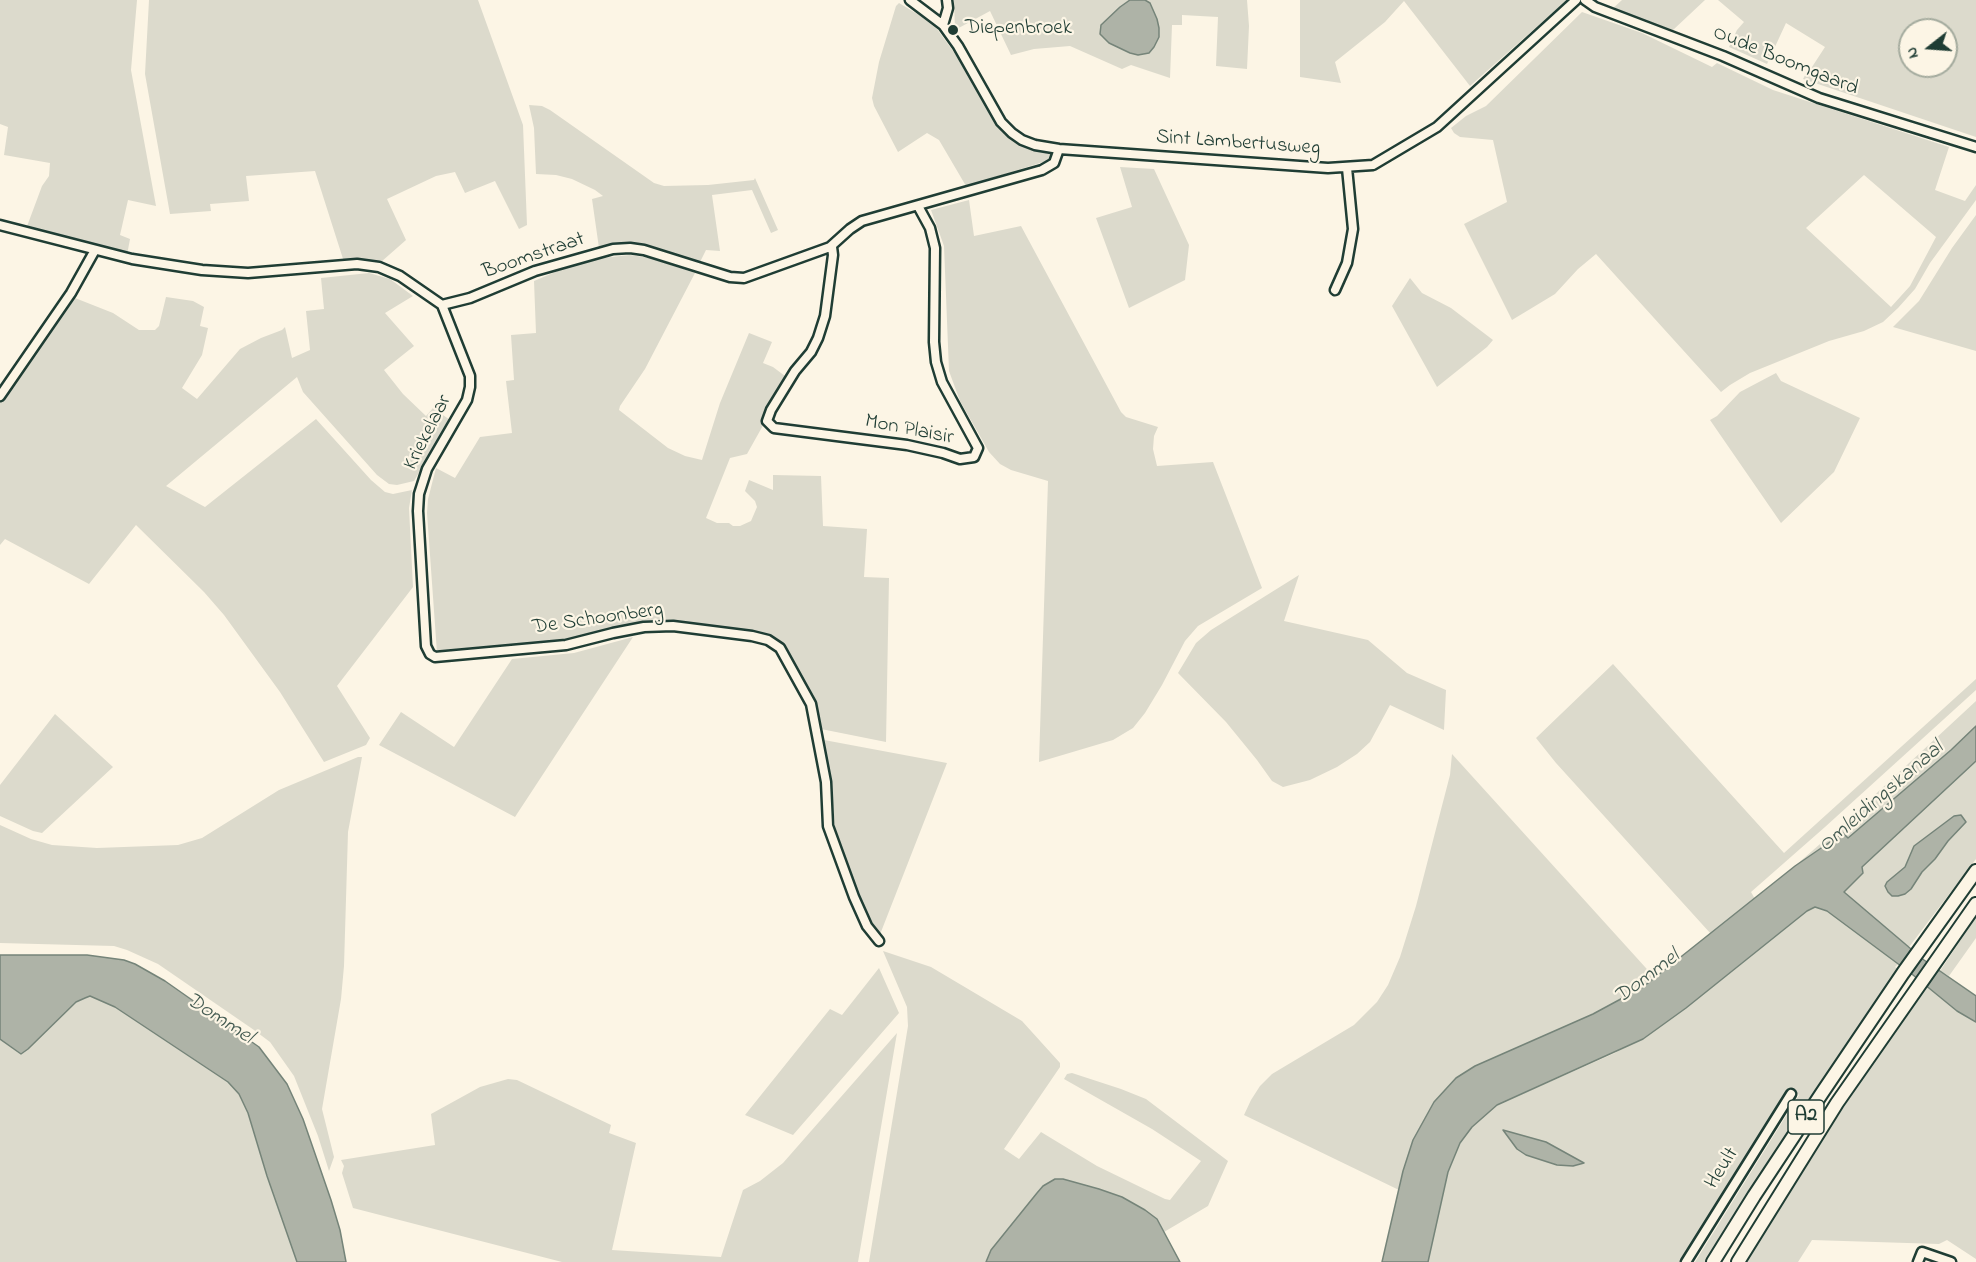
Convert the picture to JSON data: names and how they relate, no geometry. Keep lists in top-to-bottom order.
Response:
{
  "streets": {
    "highway": ["A2"],
    "street": [
      "Oude Boomgaard",
      "Sint Lambertusweg",
      "Boomstraat",
      "Mon Plaisir",
      "Kriekelaar",
      "De Schoonberg",
      "Heult"
    ]
  },
  "crossings": [
    ["Sint Lambertusweg", "Boomstraat"],
    ["Boomstraat", "Mon Plaisir"],
    ["Boomstraat", "Kriekelaar"],
    ["Kriekelaar", "De Schoonberg"]
  ],
  "water": ["Omleidingskanaal", "Dommel"],
  "places": ["Diepenbroek"],
  "north": "left"
}
